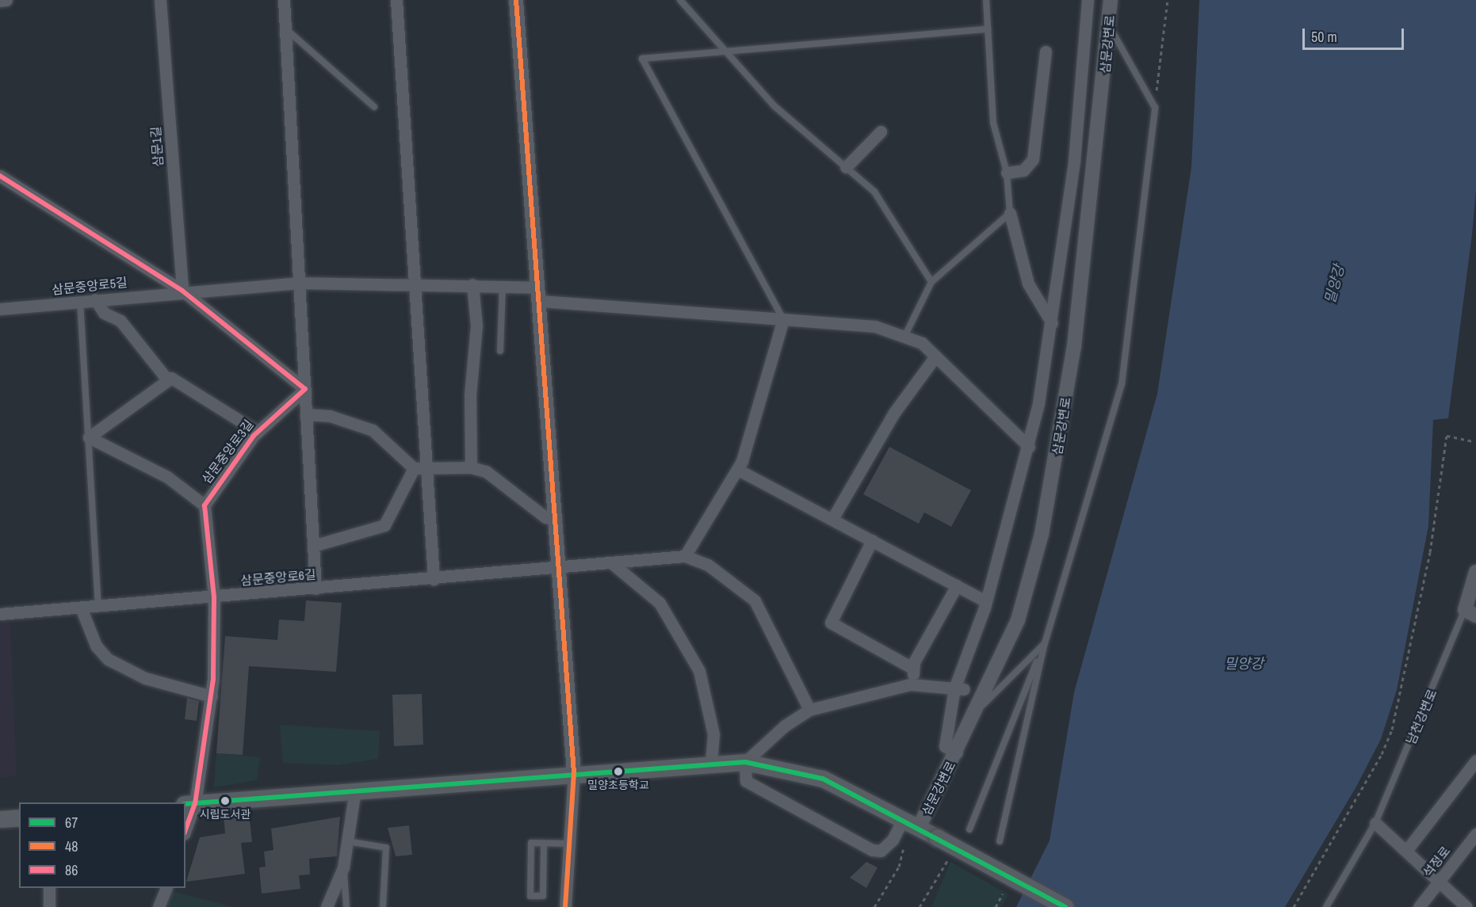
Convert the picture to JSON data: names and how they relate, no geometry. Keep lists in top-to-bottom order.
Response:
{
  "streets": {
    "street": [
      "삼문강변로",
      "삼문1길",
      "삼문중앙로5길",
      "삼문중앙로3길",
      "삼문중앙로6길",
      "남천강변로",
      "석정로"
    ]
  },
  "crossings": [
    ["삼문1길", "삼문중앙로5길"]
  ],
  "water": ["밀양강"],
  "places": ["밀양초등학교", "시립도서관"],
  "lines": ["transit line 48", "transit line 86", "transit line 67"],
  "legend": ["67", "48", "86"],
  "scale_bar": "50 m"
}
